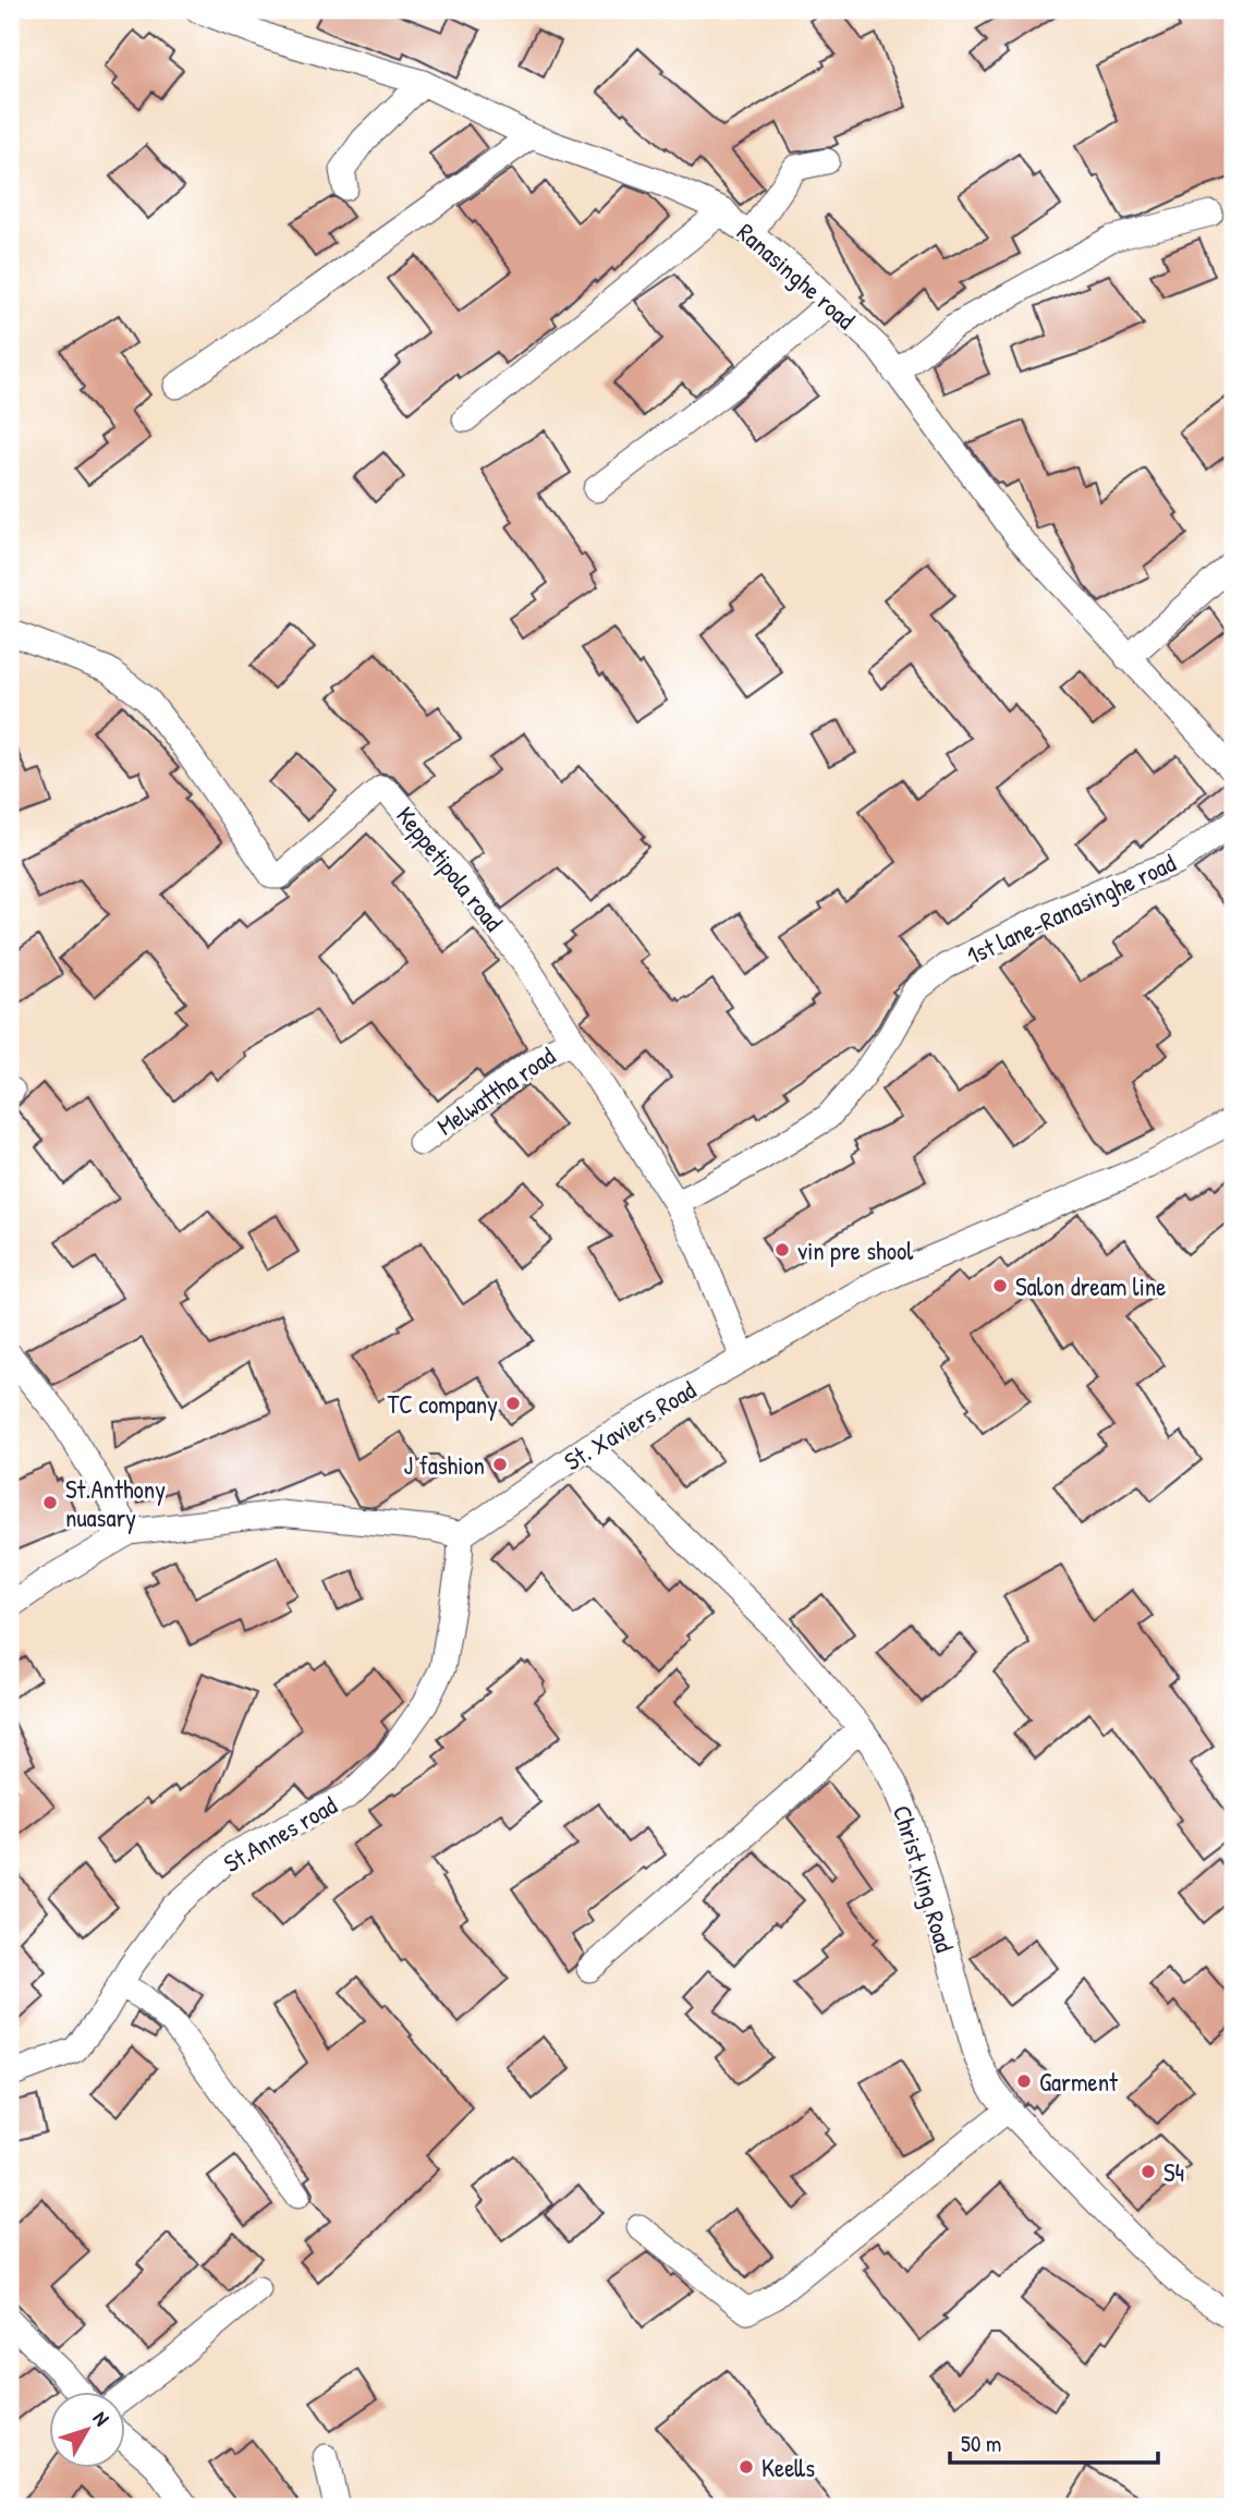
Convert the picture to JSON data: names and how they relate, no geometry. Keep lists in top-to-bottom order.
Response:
{
  "streets": {
    "street": [
      "Ranasinghe road",
      "Keppetipola road",
      "1st lane-Ranasinghe road",
      "Melwattha road",
      "St. Xaviers Road",
      "St.Annes road",
      "Christ King Road"
    ]
  },
  "crossings": [
    ["Keppetipola road", "1st lane-Ranasinghe road"],
    ["Keppetipola road", "Melwattha road"],
    ["Keppetipola road", "St. Xaviers Road"],
    ["St. Xaviers Road", "St.Annes road"],
    ["St. Xaviers Road", "Christ King Road"]
  ],
  "places": [
    "vin pre shool",
    "Salon dream line",
    "TC company",
    "J fashion",
    "St.Anthony nuasary",
    "Garment",
    "S4",
    "Keells"
  ],
  "scale_bar": "50 m",
  "north": "top right"
}
